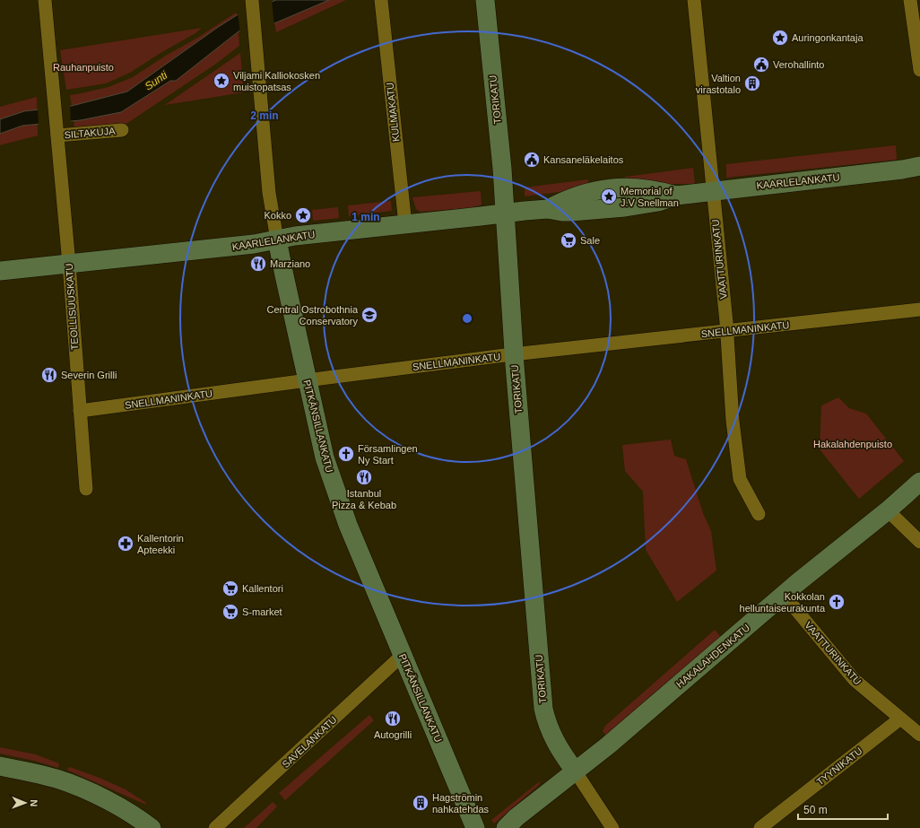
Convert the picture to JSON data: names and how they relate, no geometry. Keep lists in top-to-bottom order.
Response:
{
  "streets": {
    "street": [
      "TORIKATU",
      "KULMAKATU",
      "SILTAKUJA",
      "KAARLELANKATU",
      "VAATTURINKATU",
      "TEOLLISUUSKATU",
      "SNELLMANINKATU",
      "PITKÄNSILLANKATU",
      "HAKALAHDENKATU",
      "SAVELANKATU",
      "TYYNIKATU"
    ]
  },
  "crossings": [
    ["TORIKATU", "KAARLELANKATU"],
    ["TORIKATU", "SNELLMANINKATU"],
    ["TORIKATU", "HAKALAHDENKATU"],
    ["KULMAKATU", "KAARLELANKATU"],
    ["SILTAKUJA", "TEOLLISUUSKATU"],
    ["KAARLELANKATU", "VAATTURINKATU"],
    ["KAARLELANKATU", "TEOLLISUUSKATU"],
    ["KAARLELANKATU", "PITKÄNSILLANKATU"],
    ["VAATTURINKATU", "SNELLMANINKATU"],
    ["VAATTURINKATU", "HAKALAHDENKATU"],
    ["VAATTURINKATU", "TYYNIKATU"],
    ["TEOLLISUUSKATU", "SNELLMANINKATU"],
    ["SNELLMANINKATU", "PITKÄNSILLANKATU"],
    ["PITKÄNSILLANKATU", "SAVELANKATU"]
  ],
  "water": ["Sunti"],
  "parks": ["Rauhanpuisto", "Hakalahdenpuisto"],
  "places": {
    "place": [
      "Auringonkantaja",
      "Viljami Kalliokosken muistopatsas",
      "Memorial of J.V Snellman",
      "Kokko"
    ],
    "public building": ["Verohallinto", "Kansaneläkelaitos"],
    "building": ["Valtion virastotalo", "Hagströmin nahkatehdas"],
    "supermarket": ["Sale", "Kallentori", "S-market"],
    "restaurant": [
      "Marziano",
      "Severin Grilli",
      "Istanbul Pizza & Kebab",
      "Autogrilli"
    ],
    "school or university": ["Central Ostrobothnia Conservatory"],
    "church": ["Församlingen Ny Start", "Kokkolan helluntaiseurakunta"],
    "pharmacy": ["Kallentorin Apteekki"]
  },
  "scale_bar": "50 m",
  "north": "right",
  "rings": ["2 min", "1 min"]
}
